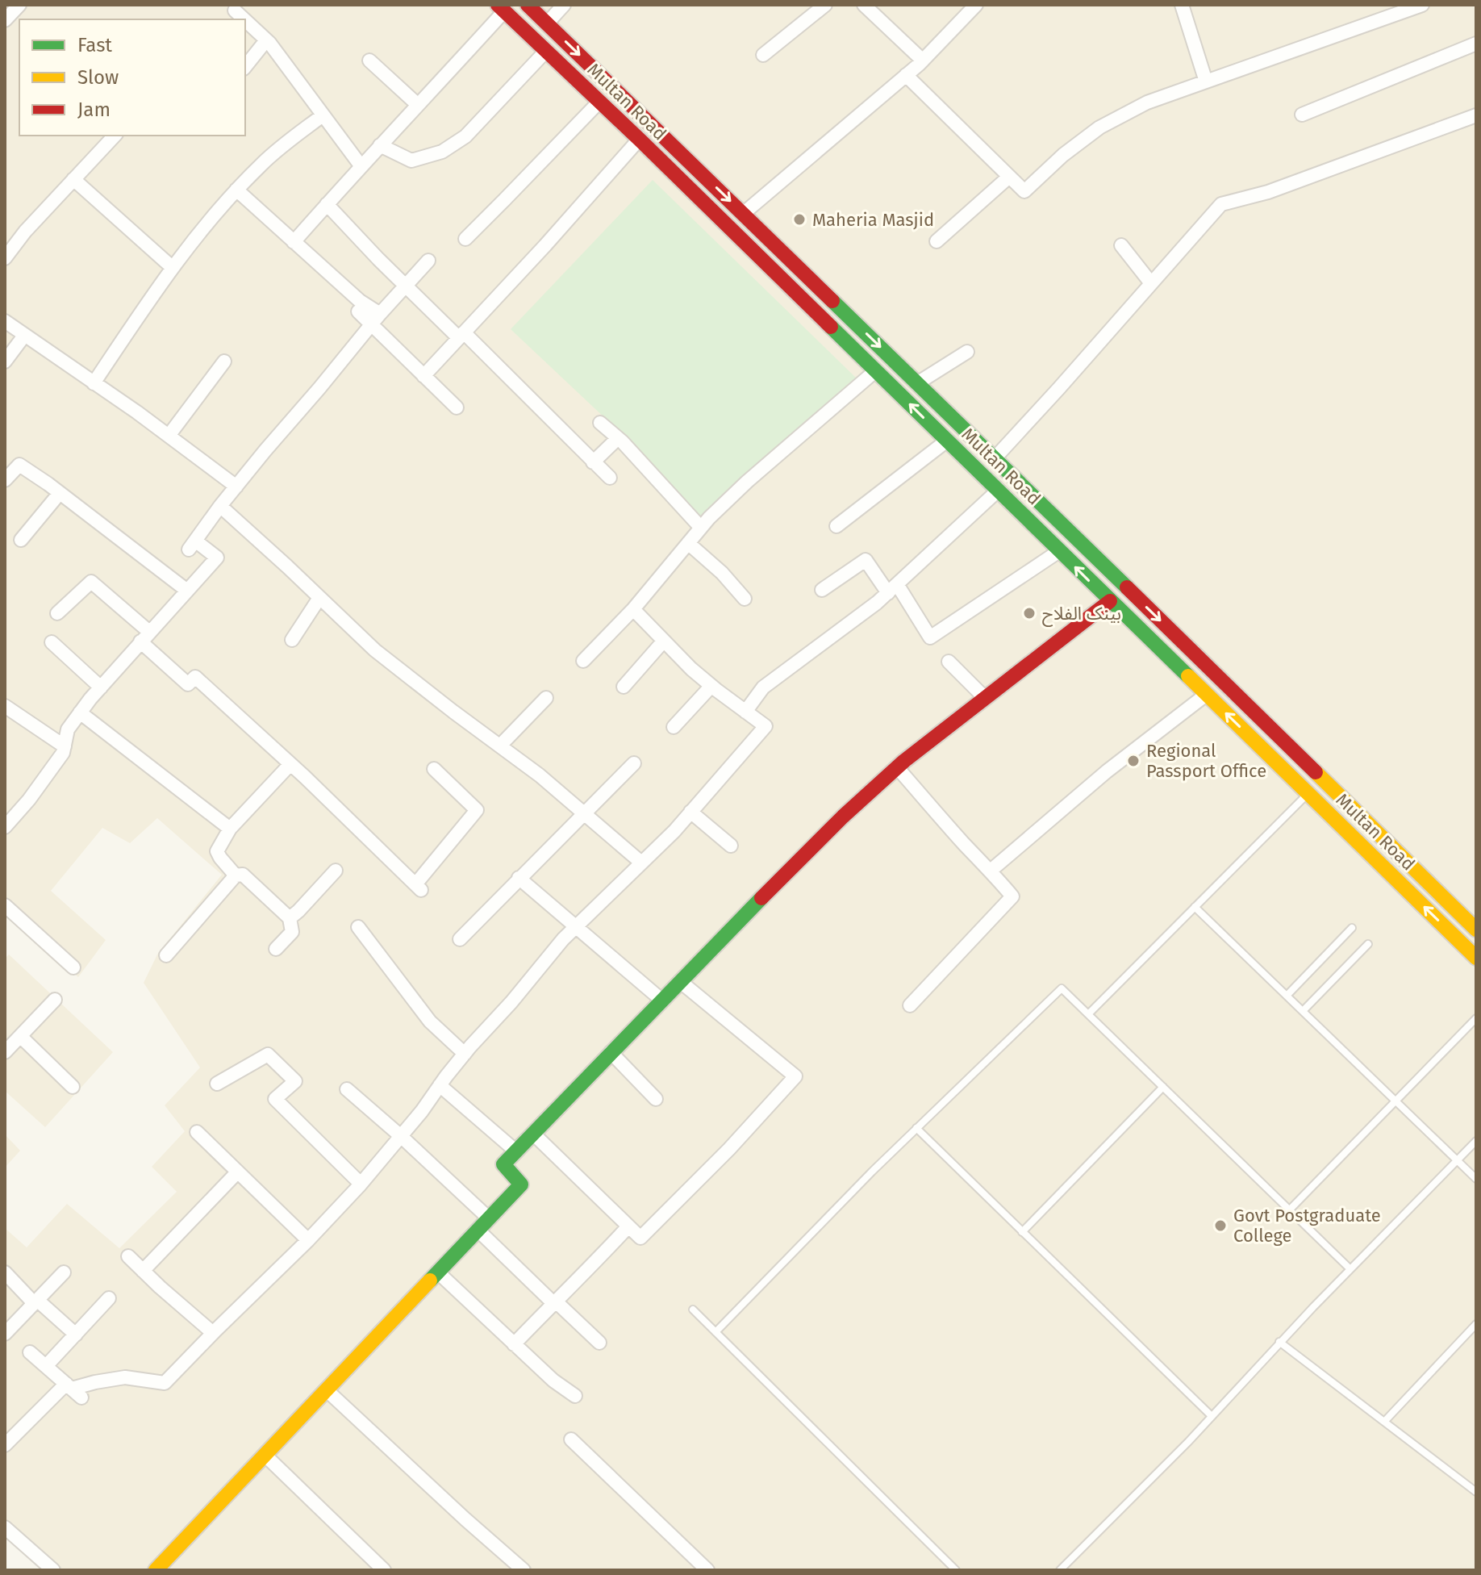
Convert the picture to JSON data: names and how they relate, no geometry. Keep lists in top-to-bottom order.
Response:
{
  "streets": {
    "main road": ["Multan Road"]
  },
  "places": [
    "Maheria Masjid",
    "بینک الفلاح",
    "Regional Passport Office",
    "Govt Postgraduate College"
  ],
  "legend": ["Fast", "Slow", "Jam"]
}
